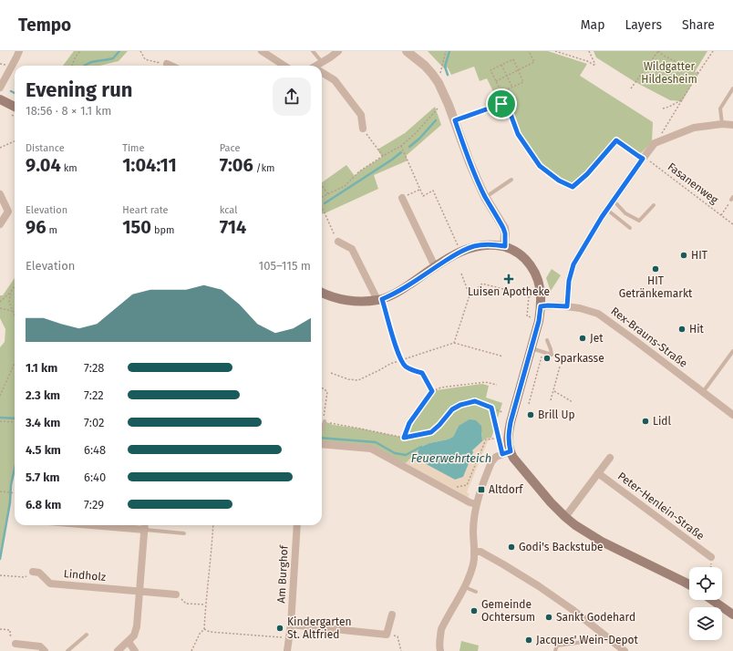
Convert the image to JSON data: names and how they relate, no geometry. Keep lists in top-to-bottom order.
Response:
{
  "streets": {
    "street": [
      "Rex-Brauns-Straße",
      "Peter-Henlein-Straße",
      "Am Burghof",
      "Lindholz"
    ],
    "path": ["Fasanenweg"]
  },
  "water": ["Feuerwehrteich"],
  "parks": ["Wildgatter Hildesheim"],
  "places": {
    "other": [
      "HIT",
      "HIT Getränkemarkt",
      "Hit",
      "Jet",
      "Sparkasse",
      "Brill Up",
      "Lidl",
      "Godi's Backstube",
      "Gemeinde Ochtersum",
      "Sankt Godehard",
      "Kindergarten St. Altfried",
      "Jacques' Wein-Depot"
    ],
    "health": ["Luisen Apotheke"],
    "transit": ["Altdorf"]
  },
  "page": {
    "header": "Tempo",
    "nav": ["Map", "Layers", "Share"],
    "heading": ["Evening run", "18:56 · 8 × 1.1 km"],
    "stats": [
      ["Distance", "9.04 km"],
      ["Time", "1:04:11"],
      ["Pace", "7:06 /km"],
      ["Elevation", "96 m"],
      ["Heart rate", "150 bpm"],
      ["kcal", "714"]
    ],
    "chart": ["Elevation", "105–115 m"],
    "list": [
      {
        "name": "1.1 km",
        "note": "7:28"
      },
      {
        "name": "2.3 km",
        "note": "7:22"
      },
      {
        "name": "3.4 km",
        "note": "7:02"
      },
      {
        "name": "4.5 km",
        "note": "6:48"
      },
      {
        "name": "5.7 km",
        "note": "6:40"
      },
      {
        "name": "6.8 km",
        "note": "7:29"
      }
    ]
  }
}
